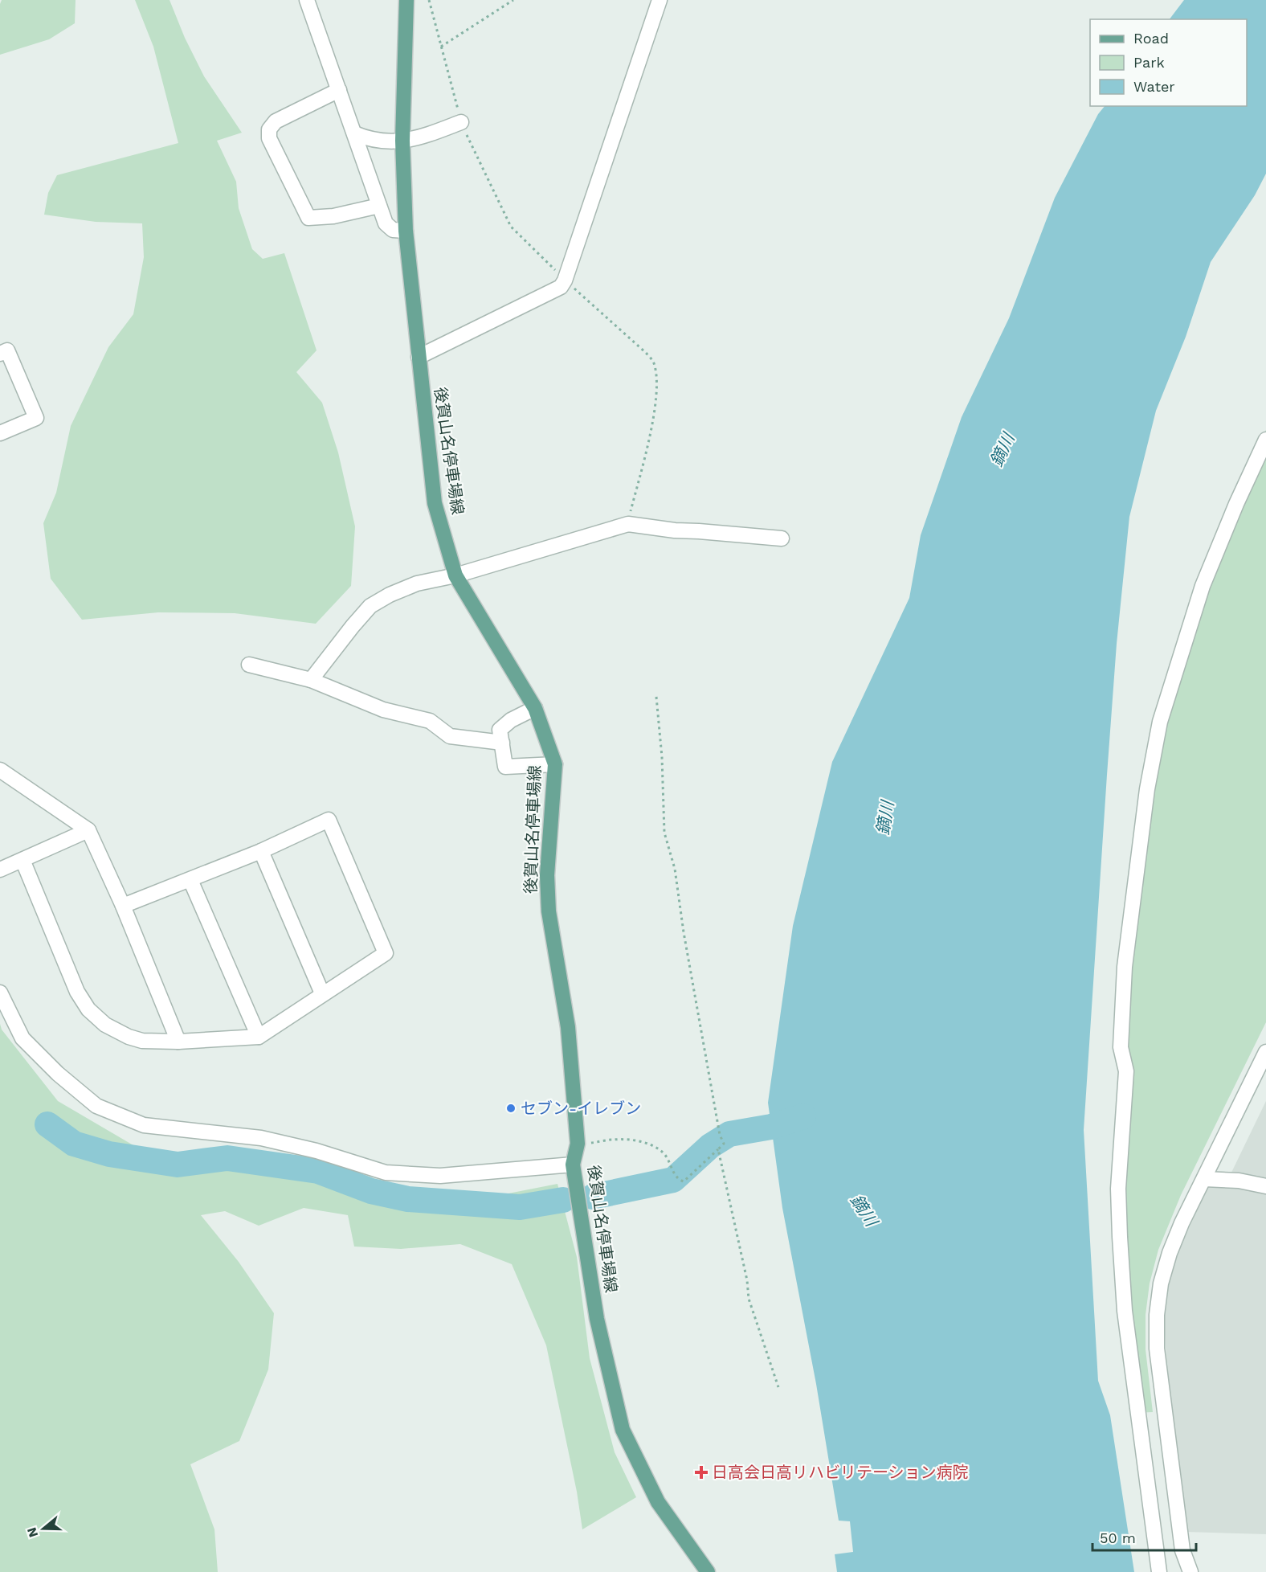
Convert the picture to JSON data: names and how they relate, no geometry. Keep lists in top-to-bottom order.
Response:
{
  "streets": {
    "main road": ["後賀山名停車場線"]
  },
  "water": ["鏑川"],
  "places": {
    "other": ["セブン-イレブン"],
    "health": ["日高会日高リハビリテーション病院"]
  },
  "legend": ["Road", "Park", "Water"],
  "scale_bar": "50 m",
  "north": "left"
}
